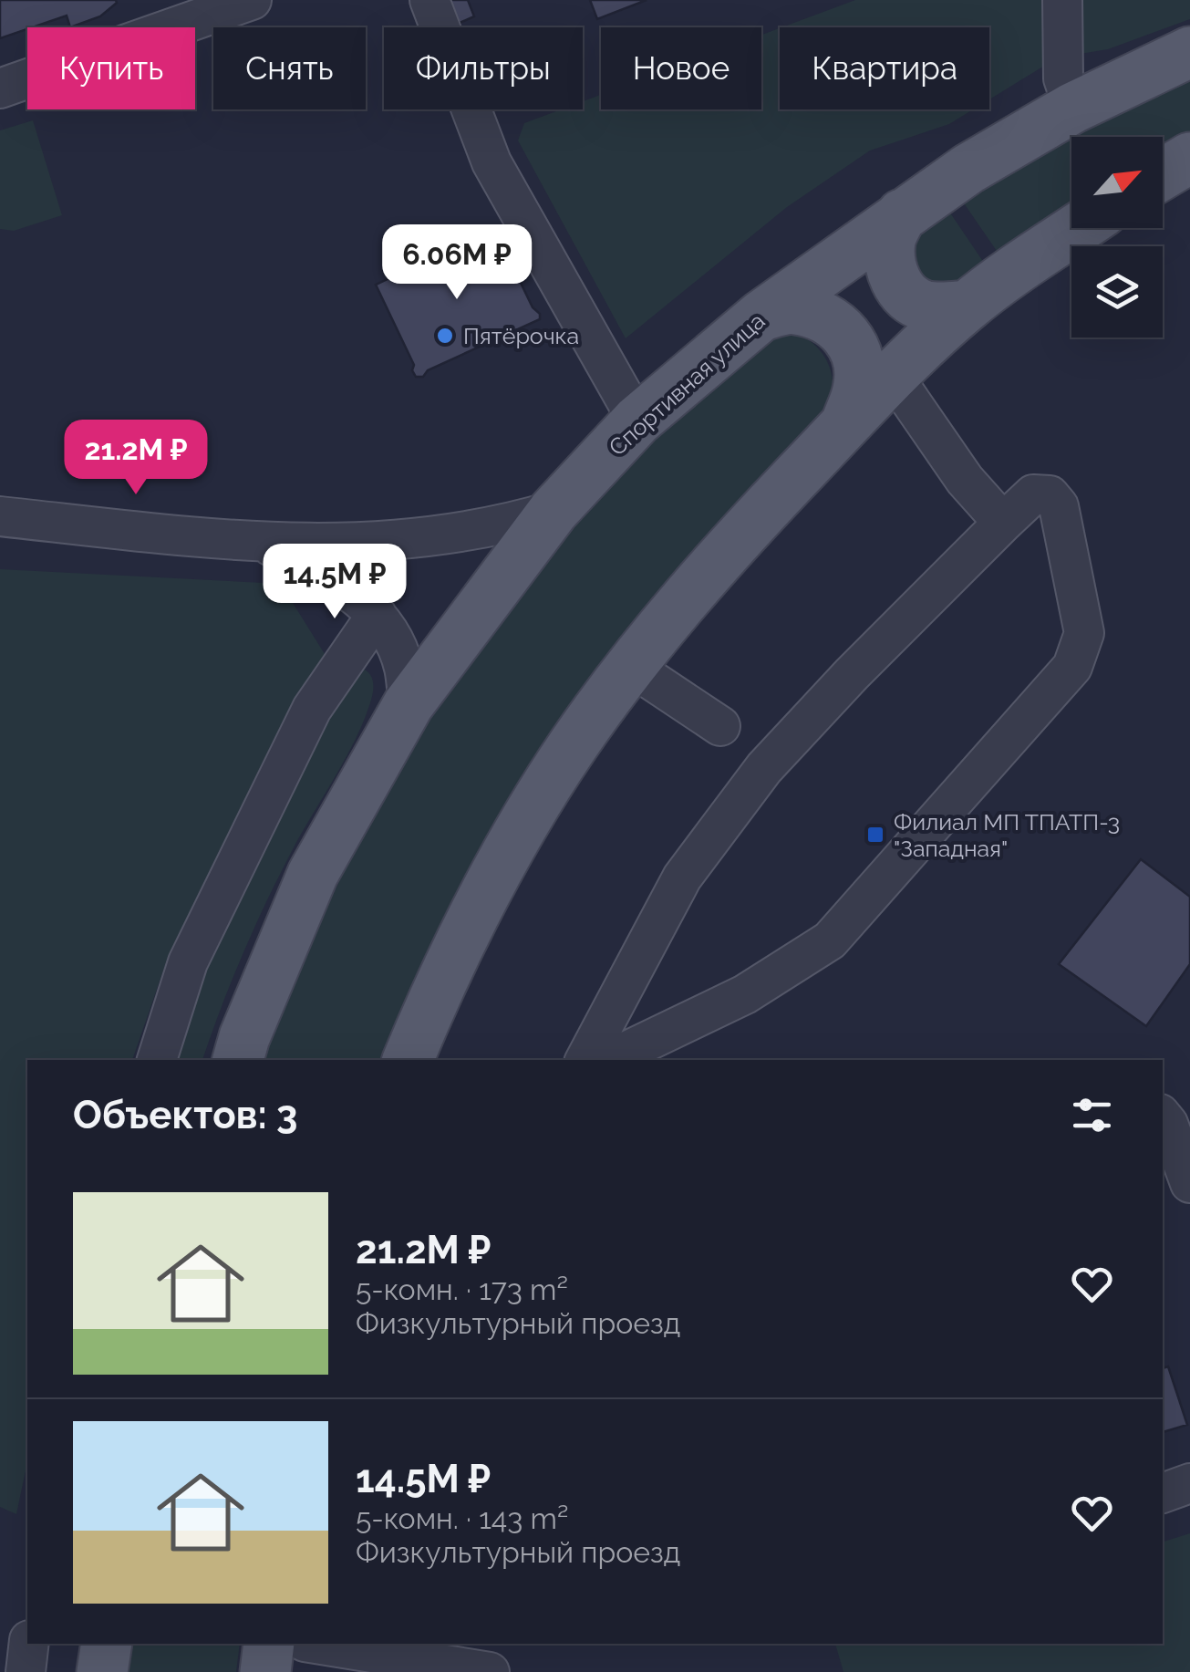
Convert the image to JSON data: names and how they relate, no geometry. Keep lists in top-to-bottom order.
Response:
{
  "streets": {
    "main road": ["Спортивная улица"]
  },
  "places": {
    "other": ["Пятёрочка"],
    "transit": ["Филиал МП ТПАТП-3 \"Западная\""]
  },
  "north": "top right",
  "page": {
    "chip": [
      "Купить",
      "Снять",
      "Фильтры",
      "Новое",
      "Квартира"
    ],
    "price": ["6.06M ₽", "21.2M ₽", "14.5M ₽"],
    "heading": "Объектов: 3",
    "list": [
      {
        "name": "21.2M ₽",
        "note": "5-комн. · 173 m² · Физкультурный проезд"
      },
      {
        "name": "14.5M ₽",
        "note": "5-комн. · 143 m² · Физкультурный проезд"
      }
    ]
  }
}
